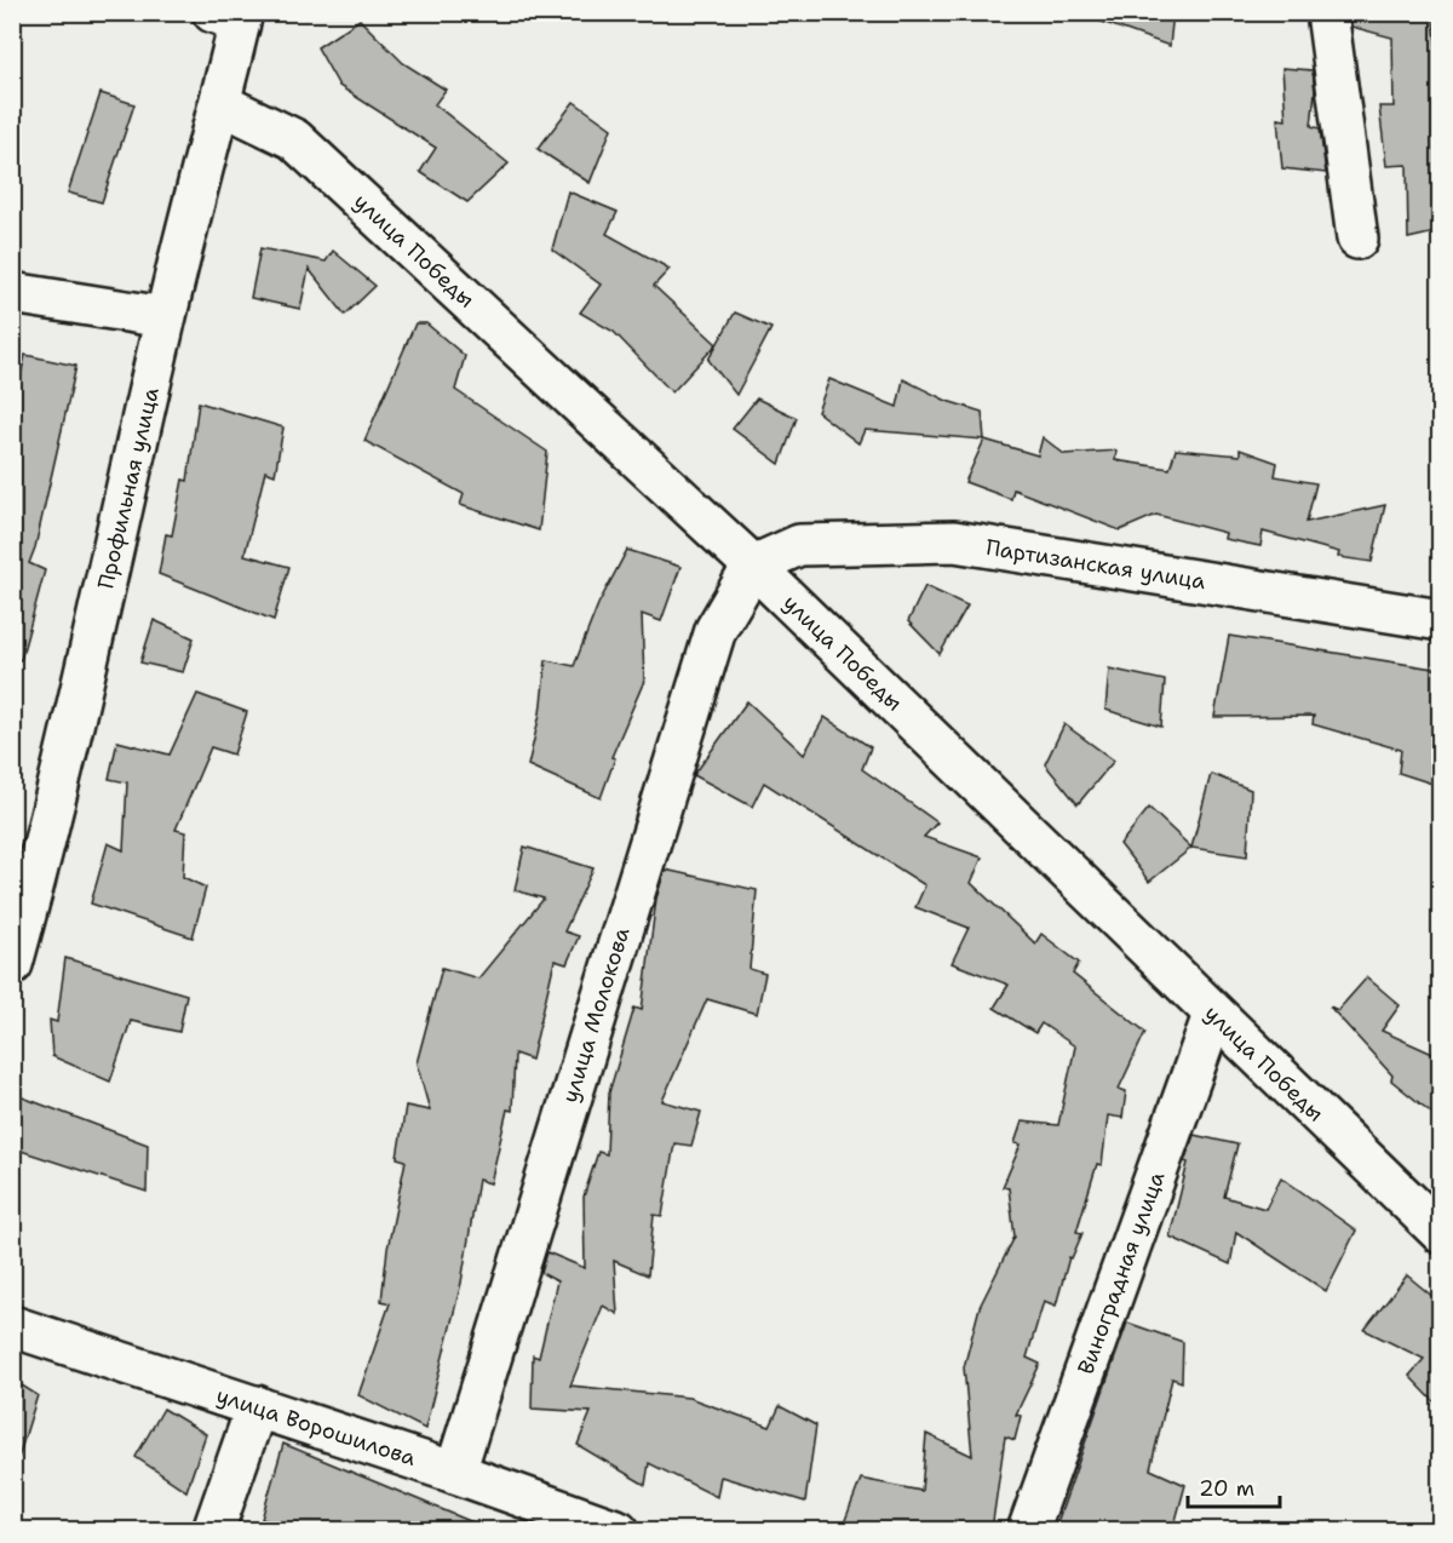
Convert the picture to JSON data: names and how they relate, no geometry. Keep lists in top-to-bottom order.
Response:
{
  "streets": {
    "street": [
      "улица Победы",
      "Профильная улица",
      "Партизанская улица",
      "улица Молокова",
      "Виноградная улица",
      "улица Ворошилова"
    ]
  },
  "crossings": [
    ["улица Победы", "Профильная улица"],
    ["улица Победы", "Партизанская улица"],
    ["улица Победы", "улица Молокова"],
    ["улица Победы", "Виноградная улица"],
    ["Партизанская улица", "улица Молокова"],
    ["улица Молокова", "улица Ворошилова"]
  ],
  "scale_bar": "20 m"
}
